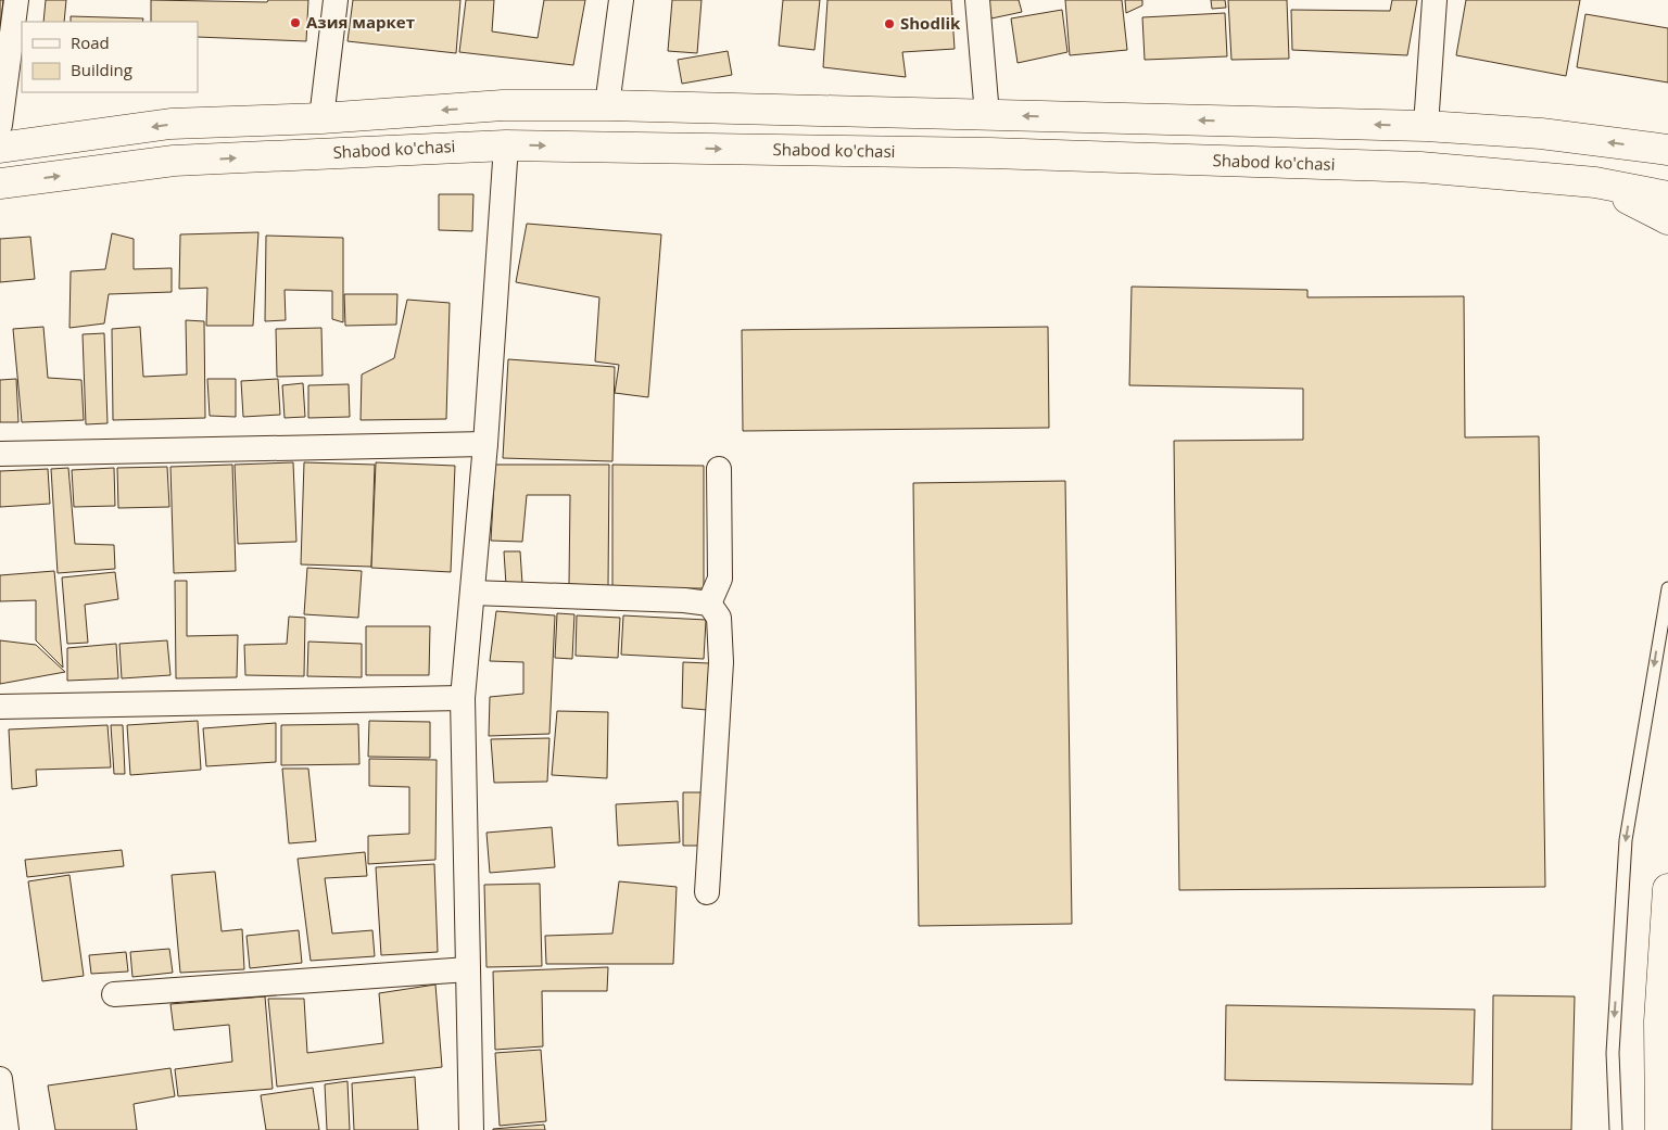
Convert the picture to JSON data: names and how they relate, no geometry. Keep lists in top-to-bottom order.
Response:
{
  "streets": {
    "main road": ["Shabod ko'chasi"]
  },
  "places": ["Азия маркет", "Shodlik"],
  "legend": ["Road", "Building"]
}
